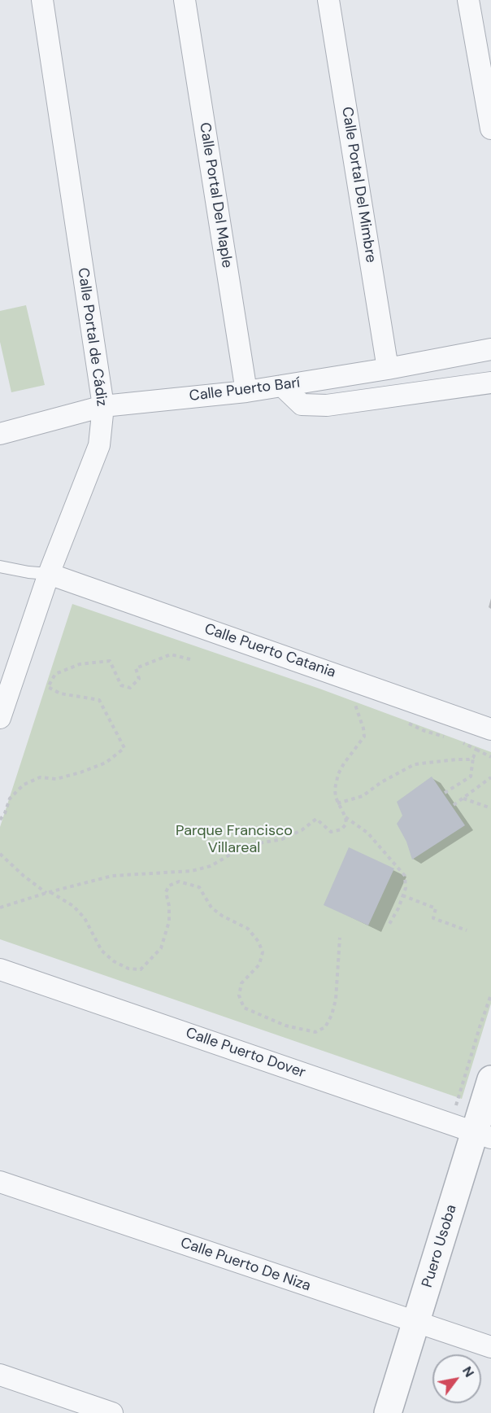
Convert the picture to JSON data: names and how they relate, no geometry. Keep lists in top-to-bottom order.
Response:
{
  "streets": {
    "street": [
      "Calle Portal Del Mimbre",
      "Calle Portal Del Maple",
      "Calle Portal de Cádiz",
      "Calle Puerto Barí",
      "Calle Puerto Catania",
      "Calle Puerto Dover",
      "Puero Usoba",
      "Calle Puerto De Niza"
    ]
  },
  "crossings": [
    ["Calle Portal Del Mimbre", "Calle Puerto Barí"],
    ["Calle Portal Del Maple", "Calle Puerto Barí"],
    ["Calle Portal de Cádiz", "Calle Puerto Barí"],
    ["Calle Portal de Cádiz", "Calle Puerto Catania"],
    ["Calle Puerto Dover", "Puero Usoba"],
    ["Puero Usoba", "Calle Puerto De Niza"]
  ],
  "parks": ["Parque Francisco Villareal"],
  "north": "top right"
}
